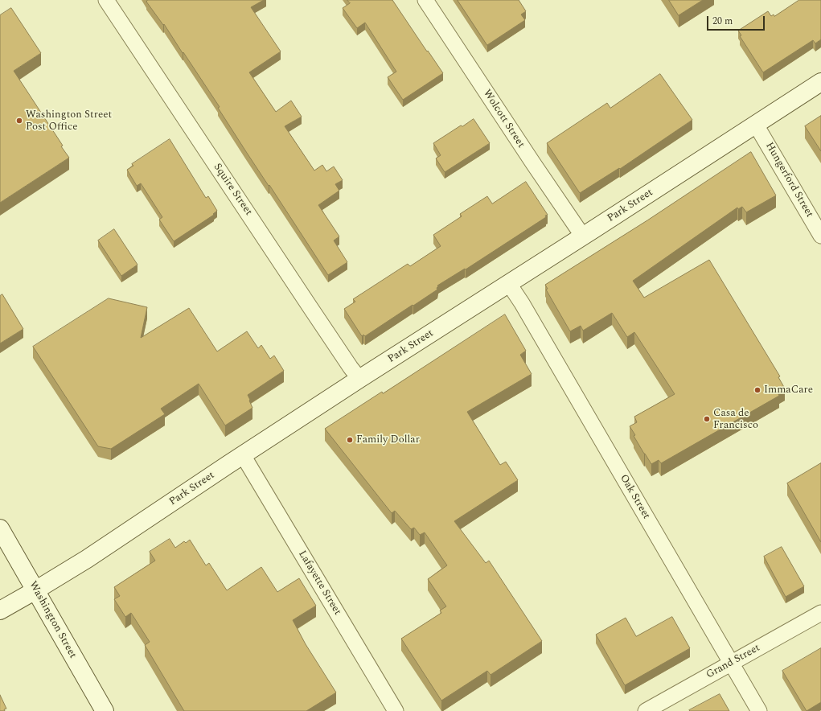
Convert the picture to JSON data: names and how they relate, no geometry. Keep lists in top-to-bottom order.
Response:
{
  "streets": {
    "main road": ["Park Street", "Washington Street"],
    "street": [
      "Wolcott Street",
      "Hungerford Street",
      "Squire Street",
      "Oak Street",
      "Lafayette Street",
      "Grand Street"
    ]
  },
  "crossings": [
    ["Wolcott Street", "Park Street"],
    ["Hungerford Street", "Park Street"],
    ["Squire Street", "Park Street"],
    ["Park Street", "Oak Street"],
    ["Park Street", "Lafayette Street"],
    ["Park Street", "Washington Street"],
    ["Oak Street", "Grand Street"]
  ],
  "places": [
    "Washington Street Post Office",
    "ImmaCare",
    "Casa de Francisco",
    "Family Dollar"
  ],
  "scale_bar": "20 m"
}
